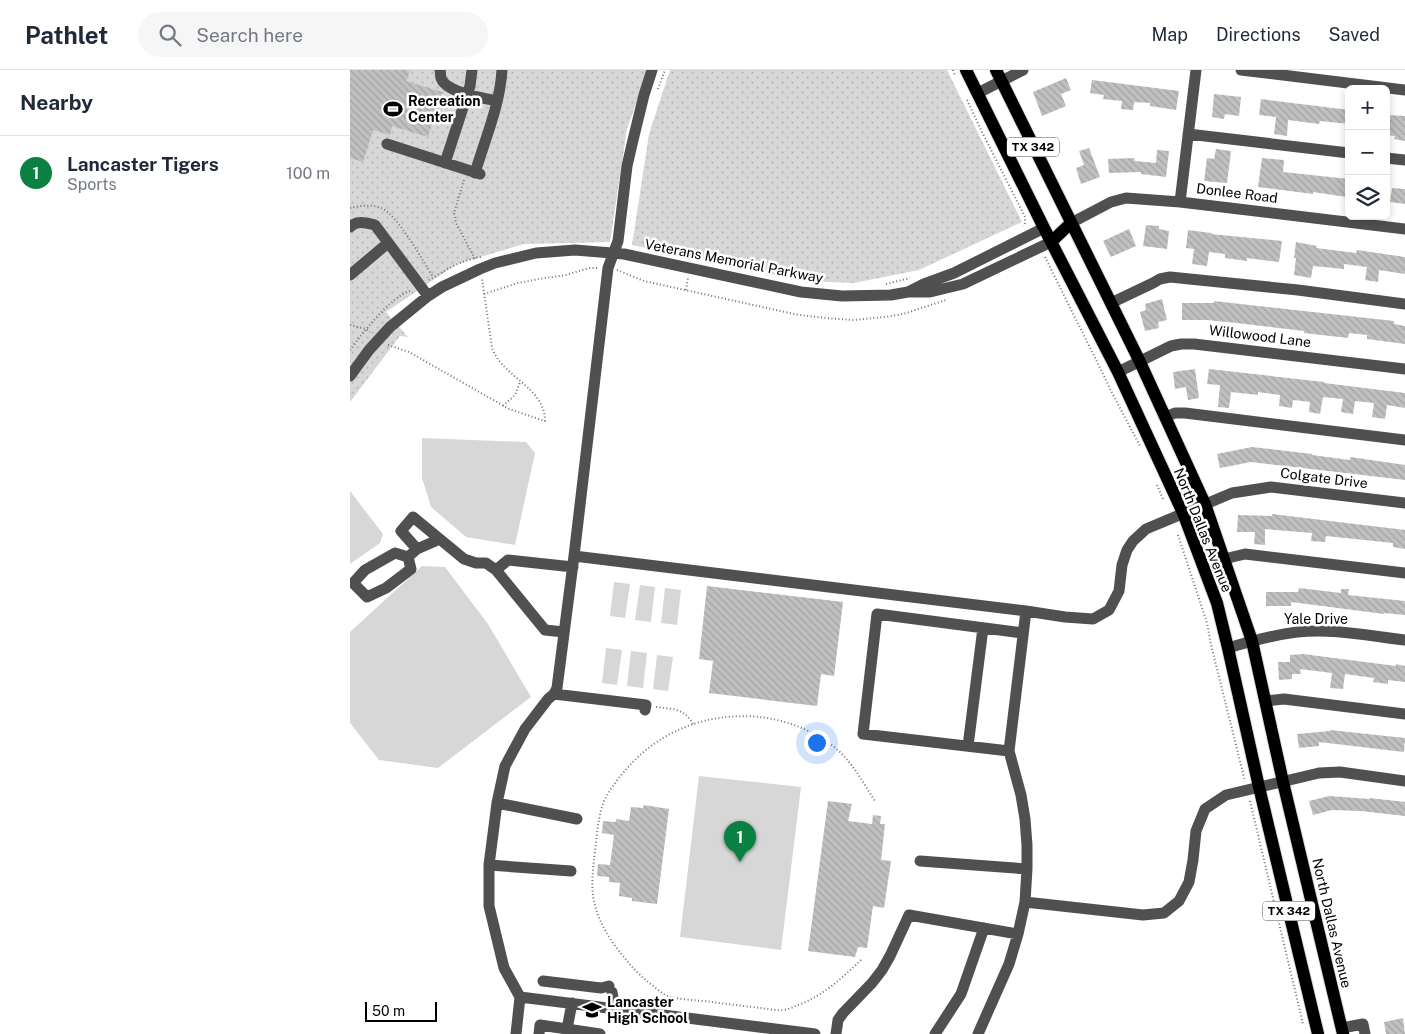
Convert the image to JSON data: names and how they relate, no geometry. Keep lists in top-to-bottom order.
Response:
{
  "streets": {
    "main road": ["TX 342", "North Dallas Avenue"],
    "street": [
      "Donlee Road",
      "Veterans Memorial Parkway",
      "Willowood Lane",
      "Colgate Drive",
      "Yale Drive"
    ]
  },
  "crossings": [
    ["Donlee Road", "North Dallas Avenue"],
    ["Veterans Memorial Parkway", "North Dallas Avenue"],
    ["Willowood Lane", "North Dallas Avenue"],
    ["Colgate Drive", "North Dallas Avenue"],
    ["North Dallas Avenue", "Yale Drive"]
  ],
  "places": {
    "sports": ["Recreation Center"],
    "school or university": ["Lancaster High School"]
  },
  "scale_bar": "50 m",
  "page": {
    "header": "Pathlet",
    "search": "Search here",
    "nav": ["Map", "Directions", "Saved"],
    "heading": "Nearby",
    "map_buttons": ["+", "−"],
    "list": [
      {
        "mark": "1",
        "name": "Lancaster Tigers",
        "note": "Sports",
        "value": "100 m"
      }
    ],
    "pins": "1",
    "scale": "50 m"
  }
}
